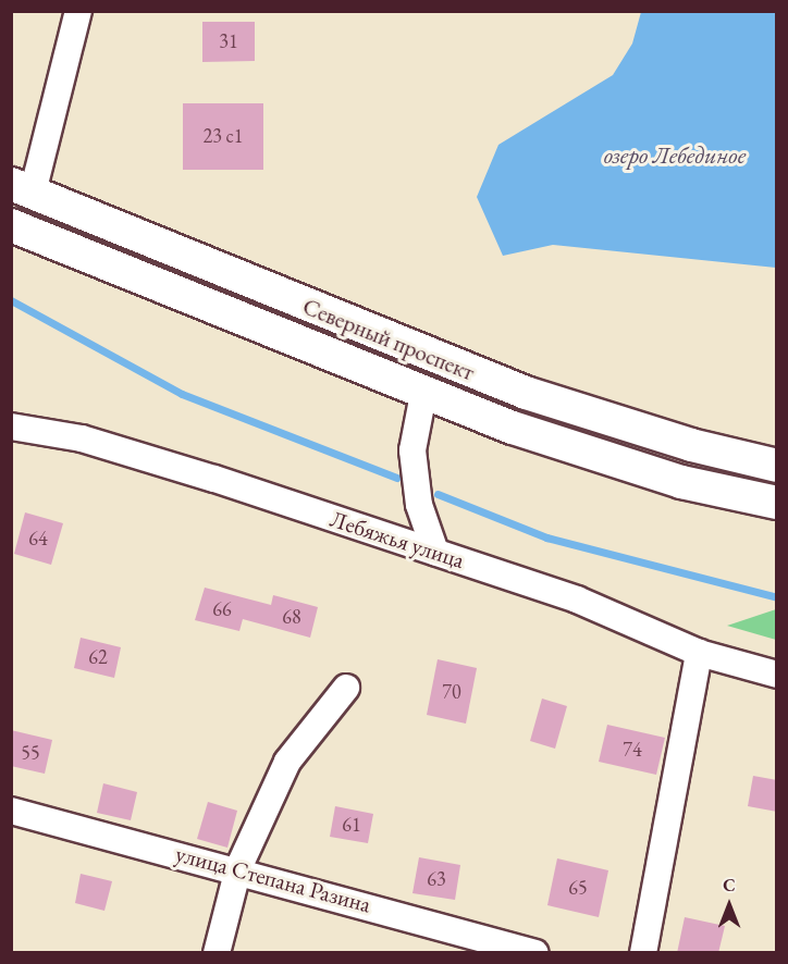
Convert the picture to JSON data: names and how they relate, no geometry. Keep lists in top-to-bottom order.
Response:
{
  "streets": {
    "main road": ["Северный проспект"],
    "street": ["Лебяжья улица", "улица Степана Разина"]
  },
  "water": ["озеро Лебединое"],
  "house_numbers": [
    "31",
    "23 с1",
    "64",
    "66",
    "68",
    "62",
    "70",
    "74",
    "55",
    "61",
    "63",
    "65"
  ],
  "north": "top"
}
